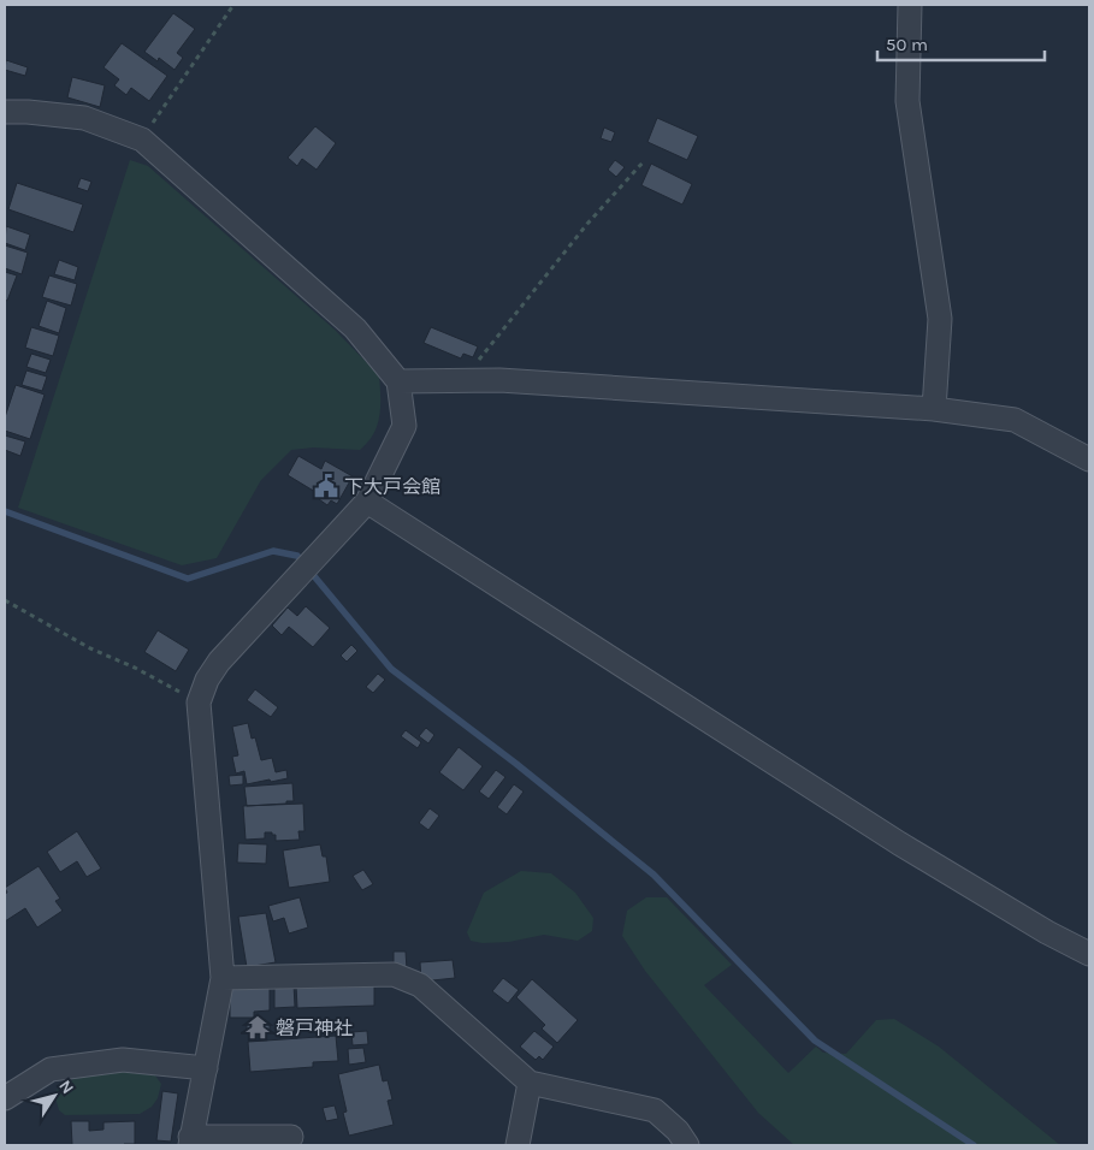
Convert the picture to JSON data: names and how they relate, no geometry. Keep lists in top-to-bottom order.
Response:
{
  "places": {
    "public building": ["下大戸会館"],
    "temple": ["磐戸神社"]
  },
  "scale_bar": "50 m",
  "north": "top right"
}
